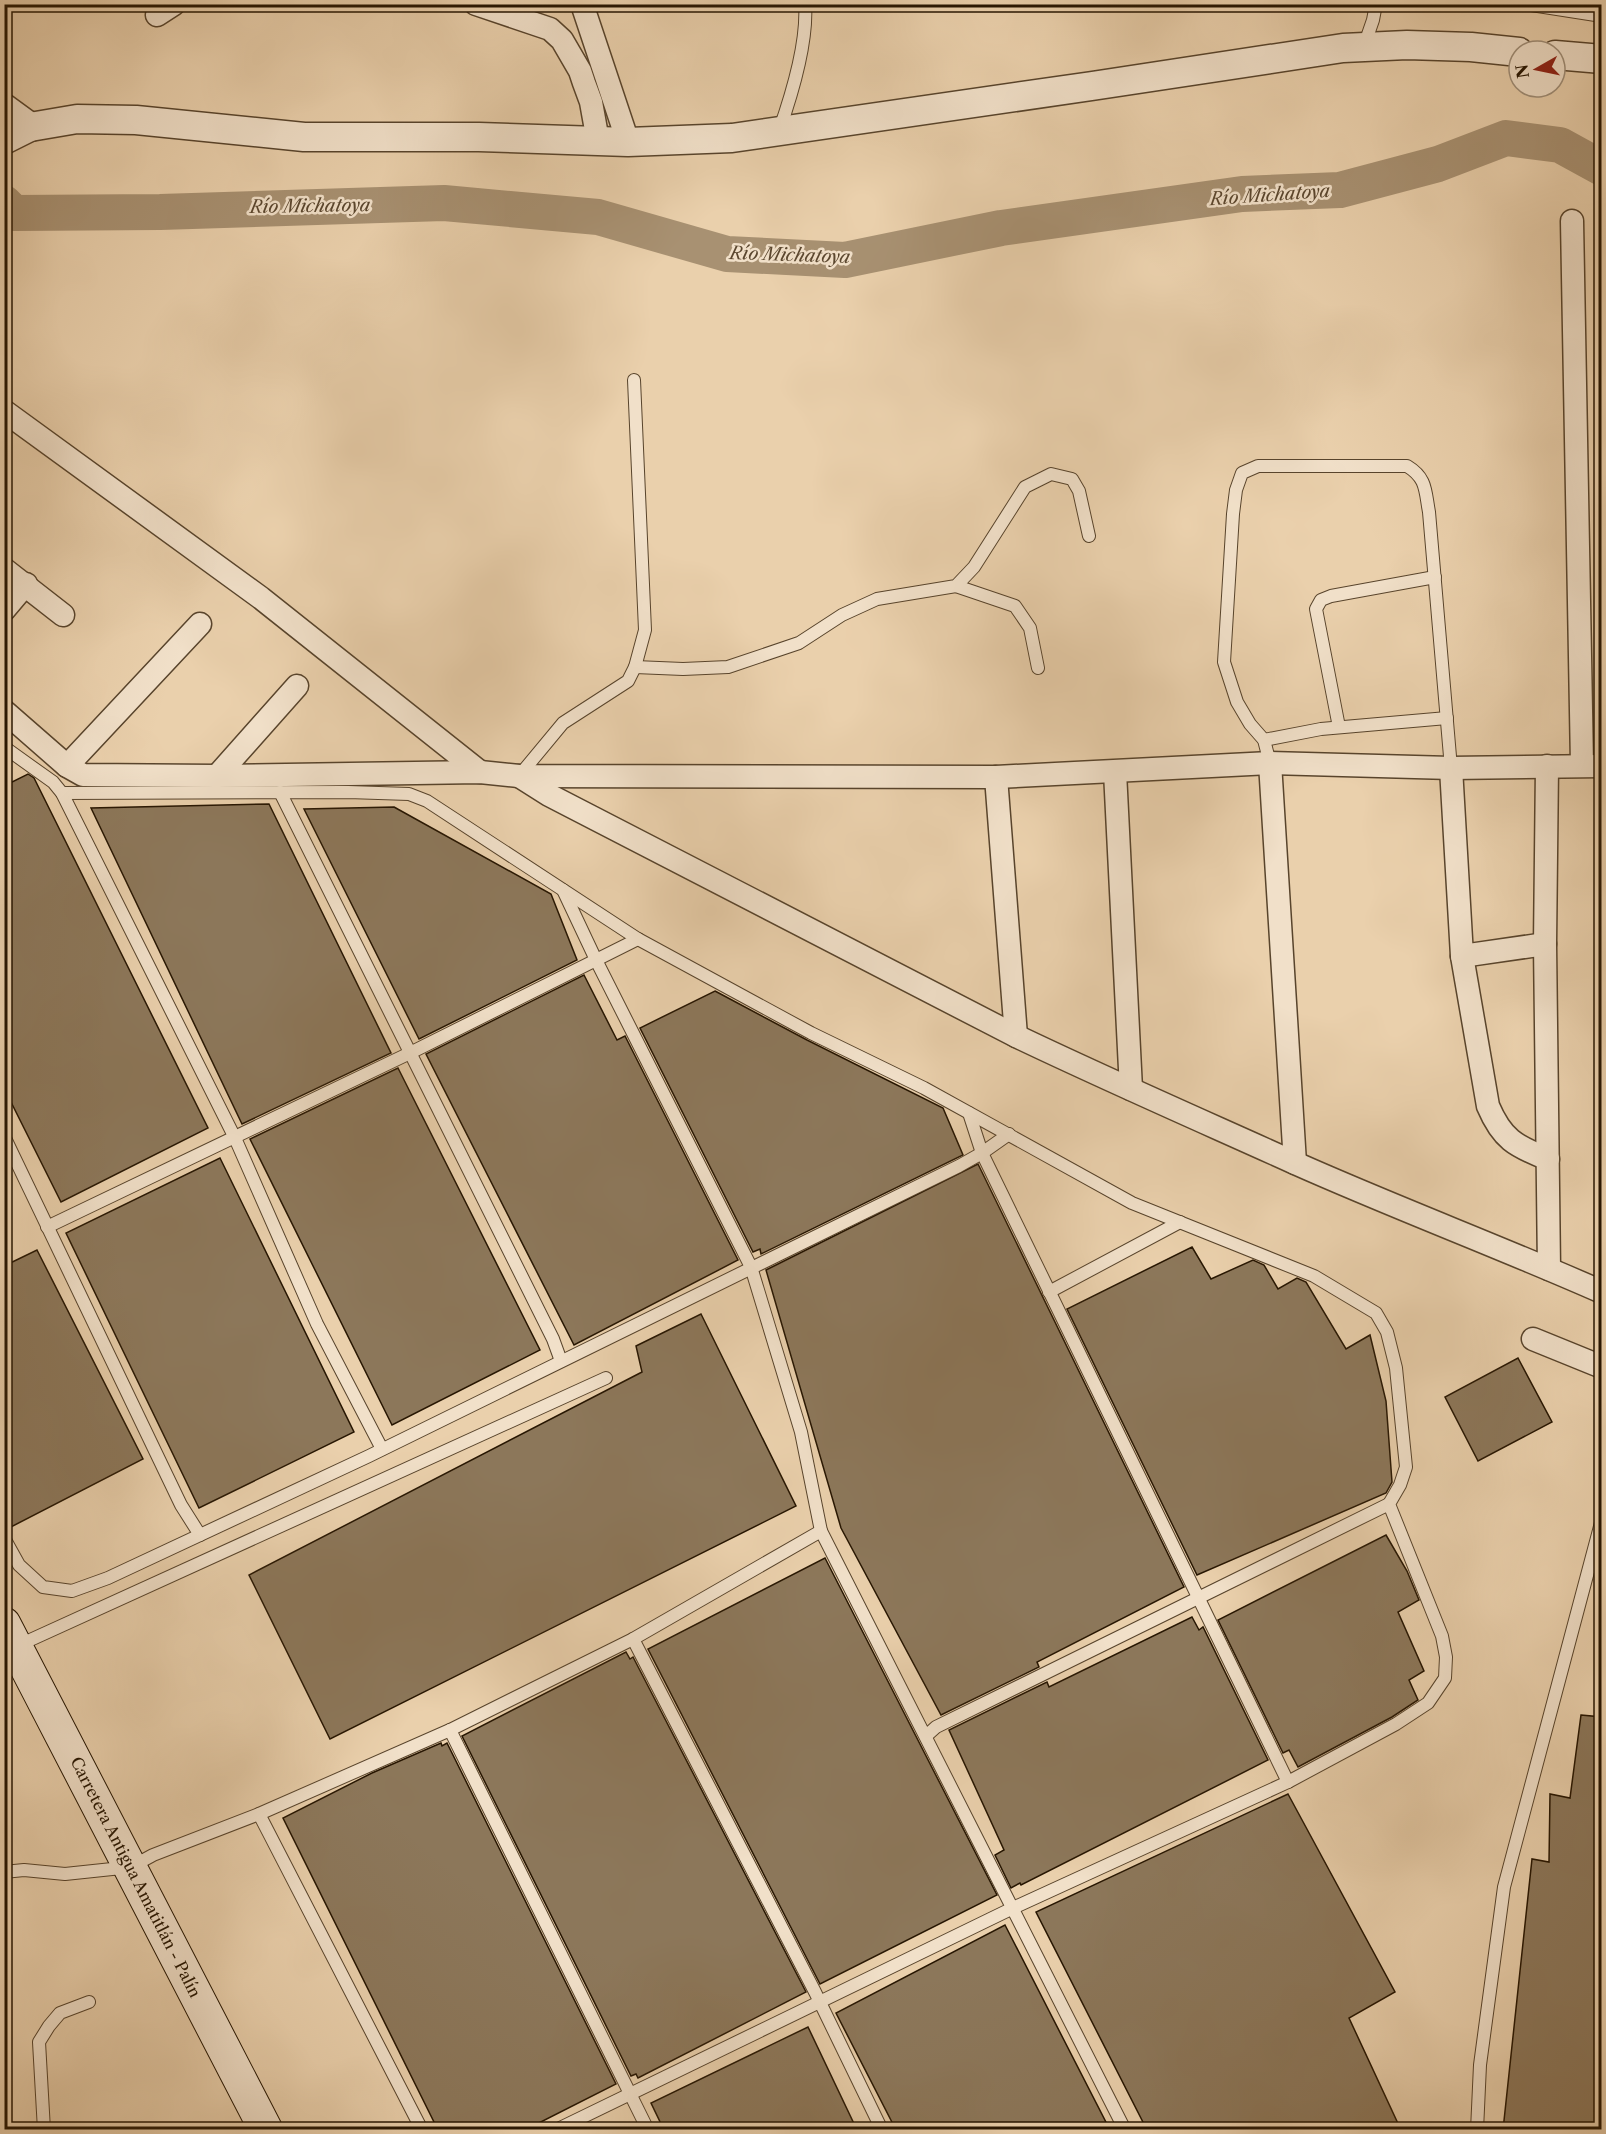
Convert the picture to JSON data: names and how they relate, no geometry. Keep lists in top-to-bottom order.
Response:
{
  "streets": {
    "main road": ["Carretera Antigua Amatitlán - Palín"]
  },
  "water": ["Río Michatoya"],
  "north": "left"
}
